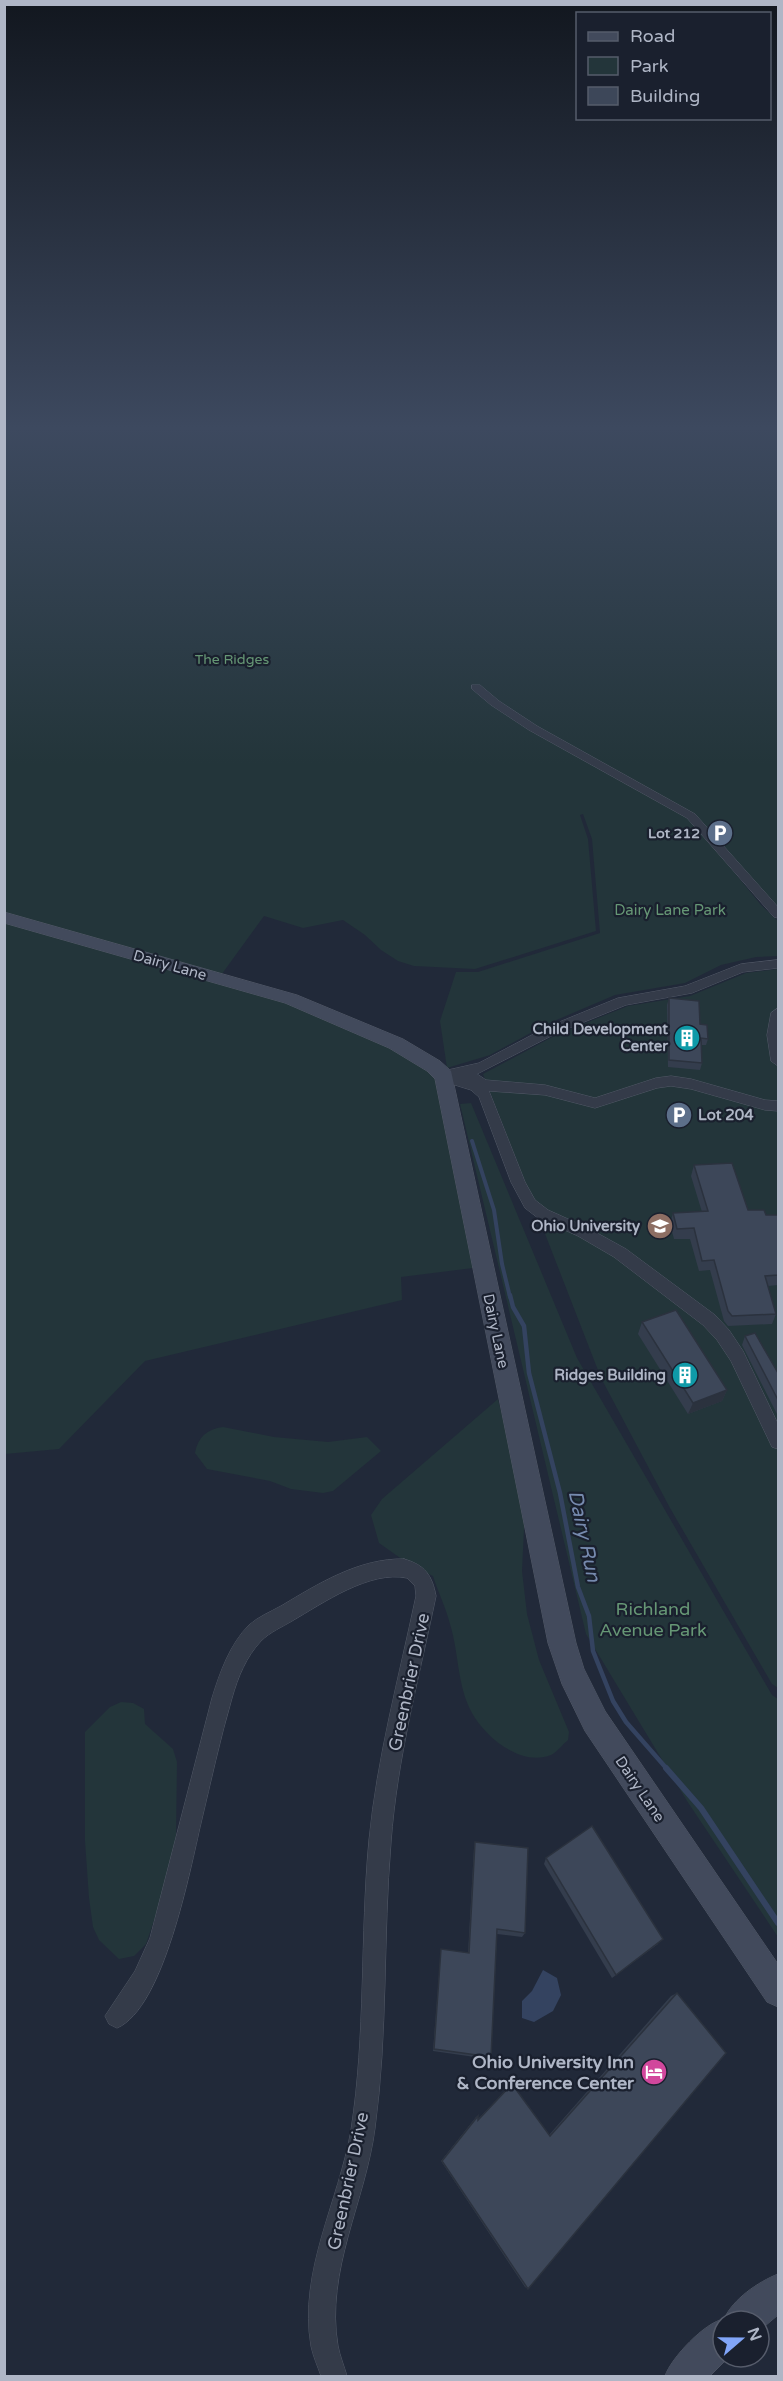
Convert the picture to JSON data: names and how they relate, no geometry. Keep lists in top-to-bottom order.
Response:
{
  "streets": {
    "street": ["Dairy Lane", "Greenbrier Drive"]
  },
  "water": ["Dairy Run"],
  "parks": ["The Ridges", "Dairy Lane Park", "Richland Avenue Park"],
  "places": {
    "parking": ["Lot 212", "Lot 204"],
    "building": ["Child Development Center", "Ridges Building"],
    "school or university": ["Ohio University"],
    "hotel": ["Ohio University Inn & Conference Center"]
  },
  "legend": ["Road", "Park", "Building"],
  "north": "right"
}
